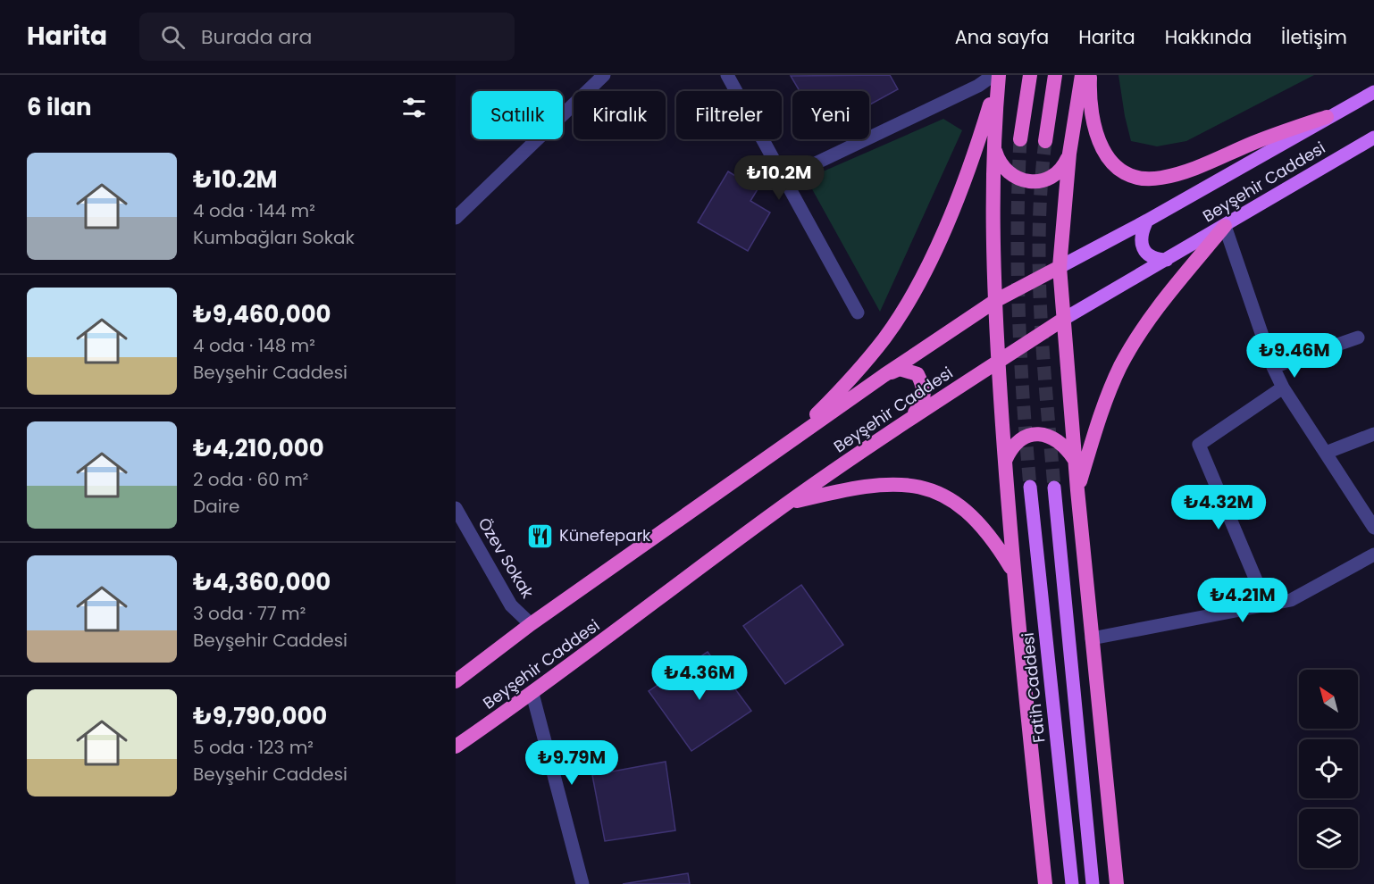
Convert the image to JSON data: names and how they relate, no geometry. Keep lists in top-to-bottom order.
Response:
{
  "streets": {
    "highway": ["Beyşehir Caddesi"],
    "main road": ["Fatih Caddesi"],
    "street": ["Özev Sokak"]
  },
  "crossings": [
    ["Beyşehir Caddesi", "Özev Sokak"]
  ],
  "places": {
    "restaurant": ["Künefepark"]
  },
  "north": "top left",
  "page": {
    "header": "Harita",
    "search": "Burada ara",
    "nav": [
      "Ana sayfa",
      "Harita",
      "Hakkında",
      "İletişim"
    ],
    "heading": "6 ilan",
    "chip": [
      "Satılık",
      "Kiralık",
      "Filtreler",
      "Yeni"
    ],
    "list": [
      {
        "name": "₺10.2M",
        "note": "4 oda · 144 m² · Kumbağları Sokak"
      },
      {
        "name": "₺9,460,000",
        "note": "4 oda · 148 m² · Beyşehir Caddesi"
      },
      {
        "name": "₺4,210,000",
        "note": "2 oda · 60 m² · Daire"
      },
      {
        "name": "₺4,360,000",
        "note": "3 oda · 77 m² · Beyşehir Caddesi"
      },
      {
        "name": "₺9,790,000",
        "note": "5 oda · 123 m² · Beyşehir Caddesi"
      }
    ],
    "price": [
      "₺10.2M",
      "₺9.46M",
      "₺4.32M",
      "₺4.21M",
      "₺4.36M",
      "₺9.79M"
    ]
  }
}
